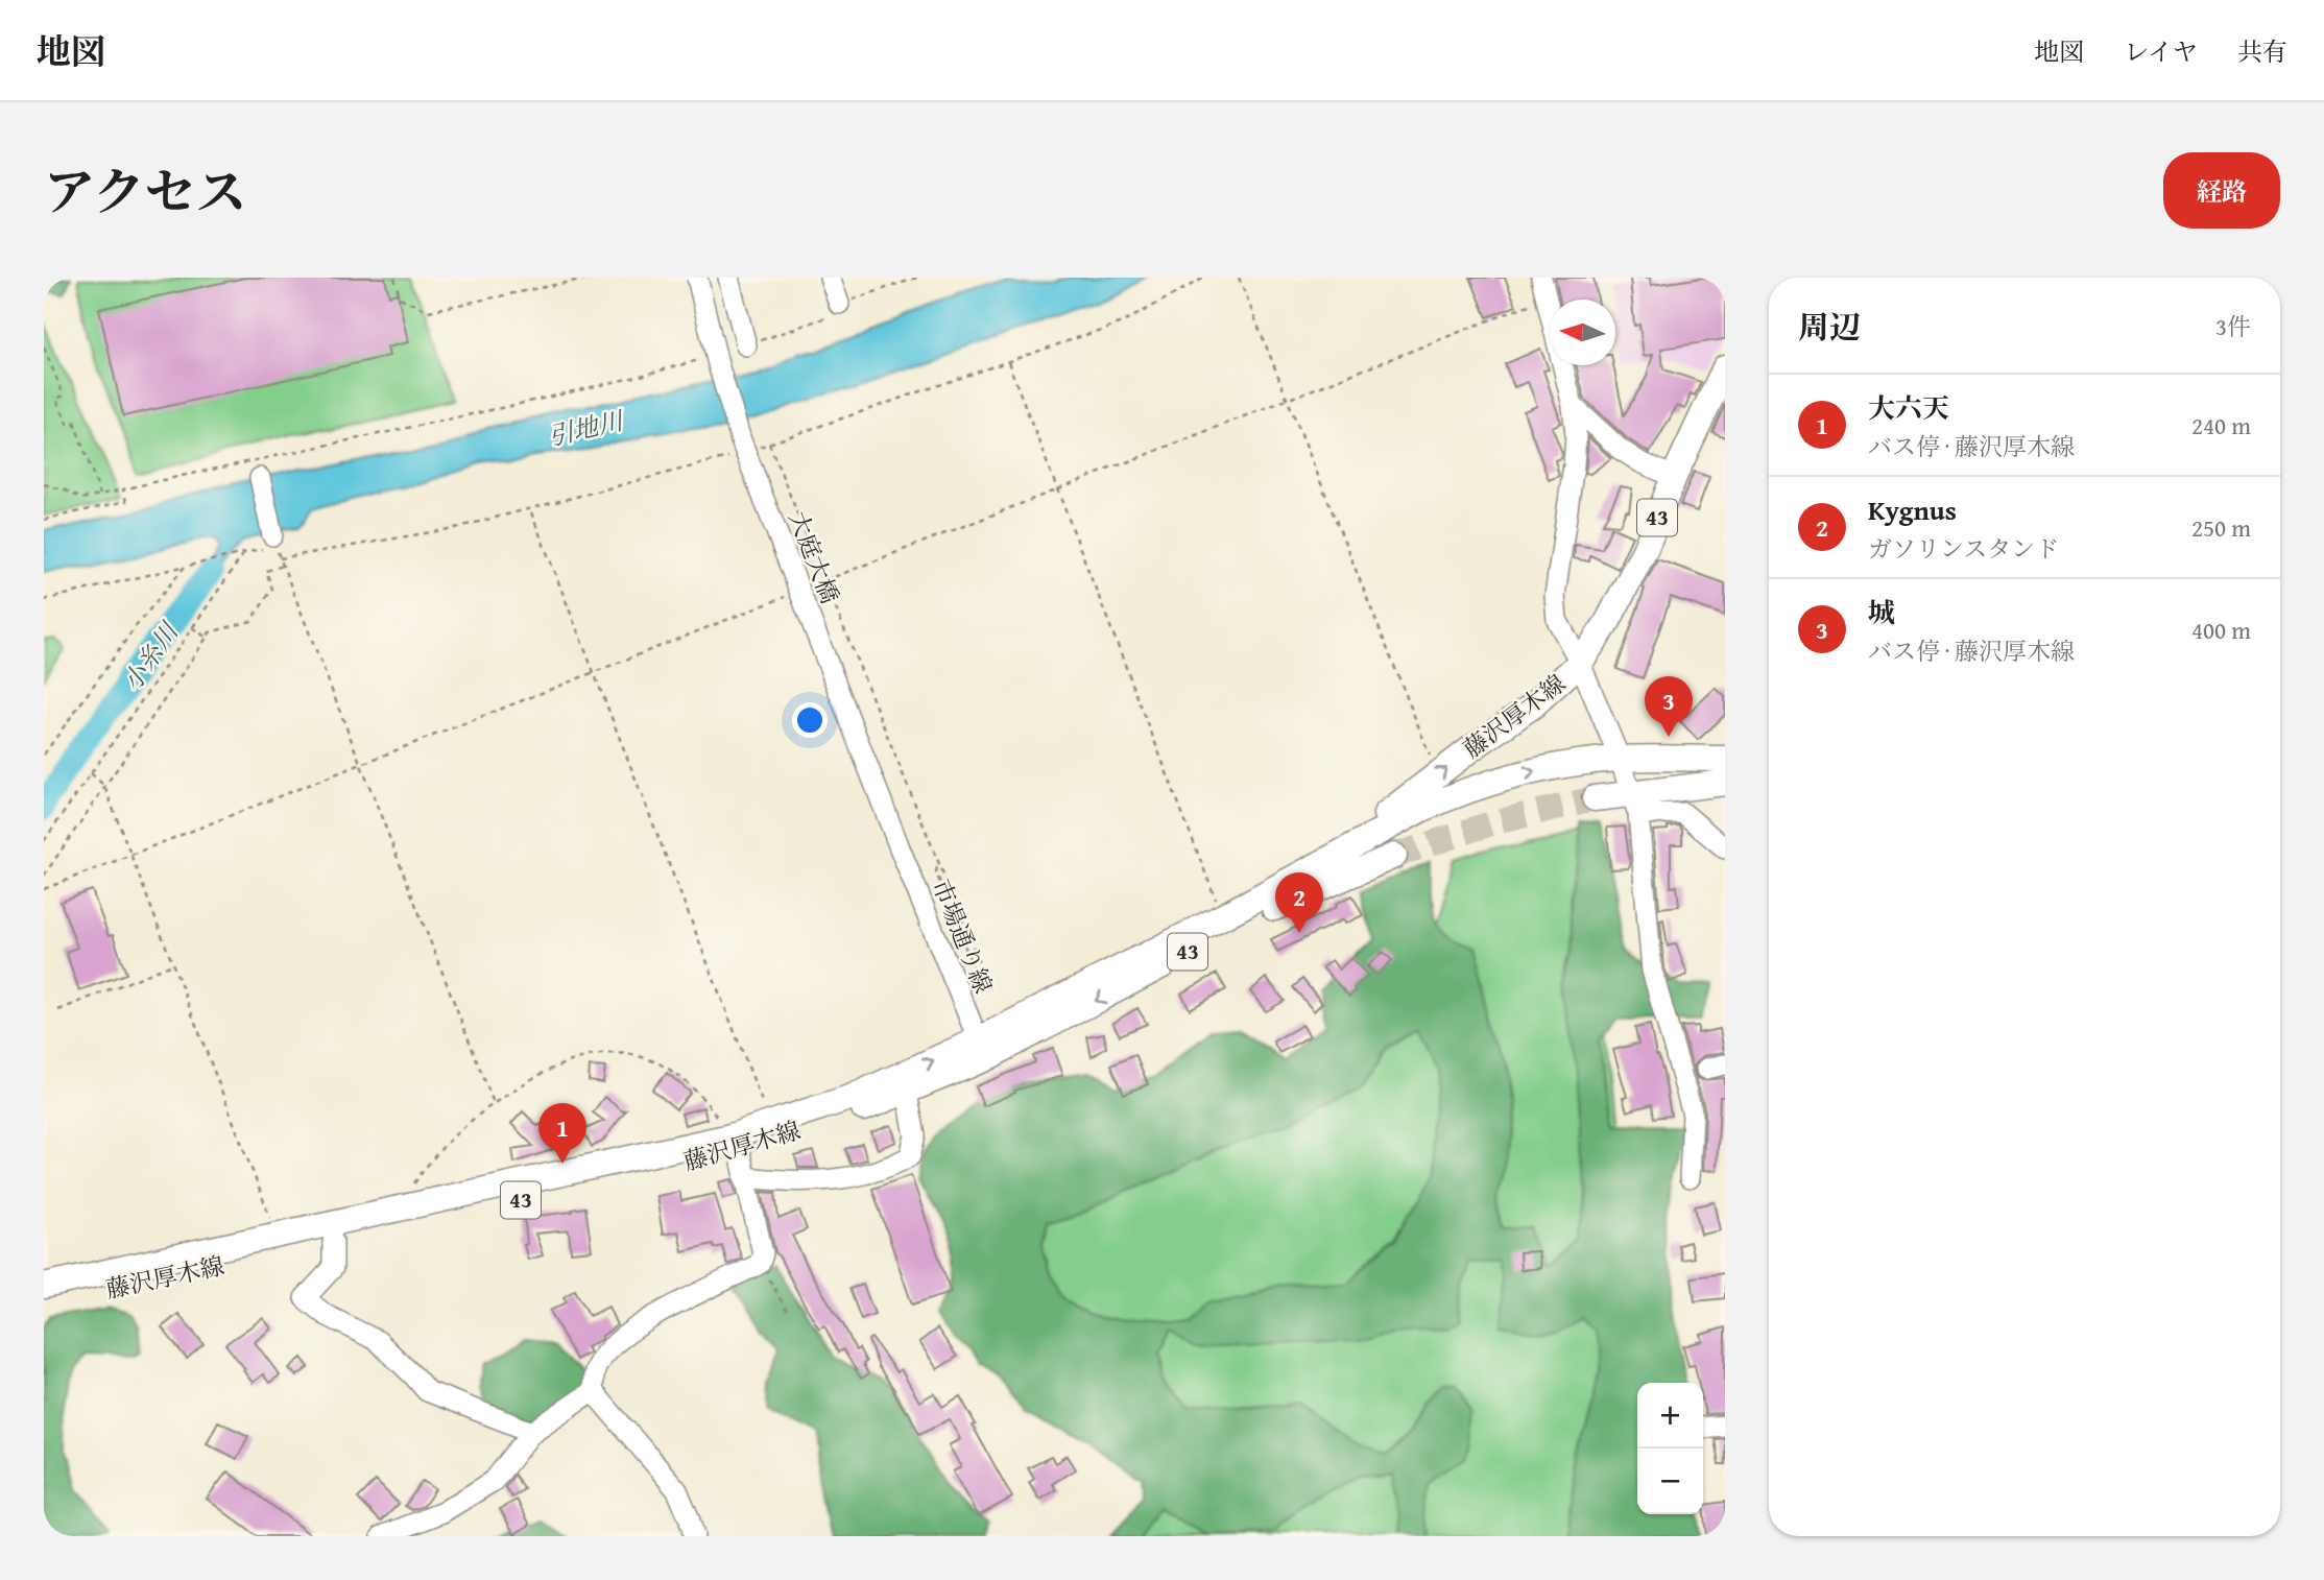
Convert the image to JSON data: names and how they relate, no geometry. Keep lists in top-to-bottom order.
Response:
{
  "streets": {
    "main road": ["43", "藤沢厚木線"],
    "street": ["大庭大橋", "市場通り線"]
  },
  "crossings": [
    ["大庭大橋", "市場通り線"],
    ["藤沢厚木線", "市場通り線"]
  ],
  "water": ["引地川", "小糸川"],
  "north": "left",
  "page": {
    "header": "地図",
    "nav": ["地図", "レイヤ", "共有"],
    "title": "アクセス",
    "buttons": "経路",
    "heading": ["周辺", "3件"],
    "list": [
      {
        "mark": "1",
        "name": "大六天",
        "note": "バス停 · 藤沢厚木線",
        "value": "240 m"
      },
      {
        "mark": "2",
        "name": "Kygnus",
        "note": "ガソリンスタンド",
        "value": "250 m"
      },
      {
        "mark": "3",
        "name": "城",
        "note": "バス停 · 藤沢厚木線",
        "value": "400 m"
      }
    ],
    "pins": ["3", "2", "1"],
    "map_buttons": ["+", "−"]
  }
}
